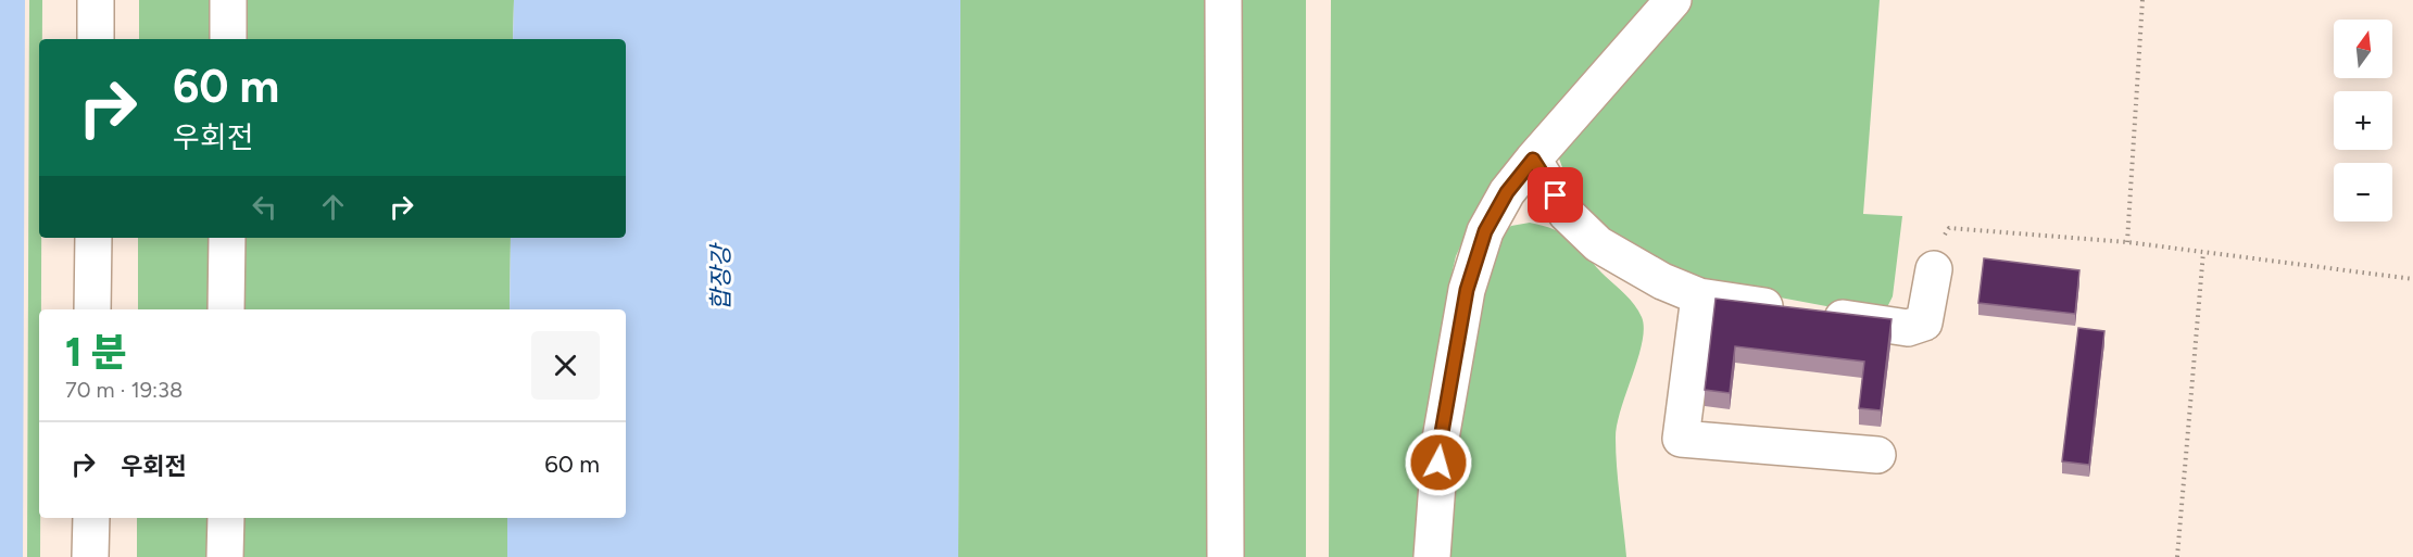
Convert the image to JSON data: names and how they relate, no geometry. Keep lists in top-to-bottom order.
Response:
{
  "water": ["합장강"],
  "north": "top",
  "page": {
    "map_buttons": ["+", "−"],
    "turn": ["60 m", "우회전"],
    "heading": ["1 분", "70 m · 19:38"],
    "list": [
      {
        "name": "우회전",
        "value": "60 m"
      }
    ]
  }
}
